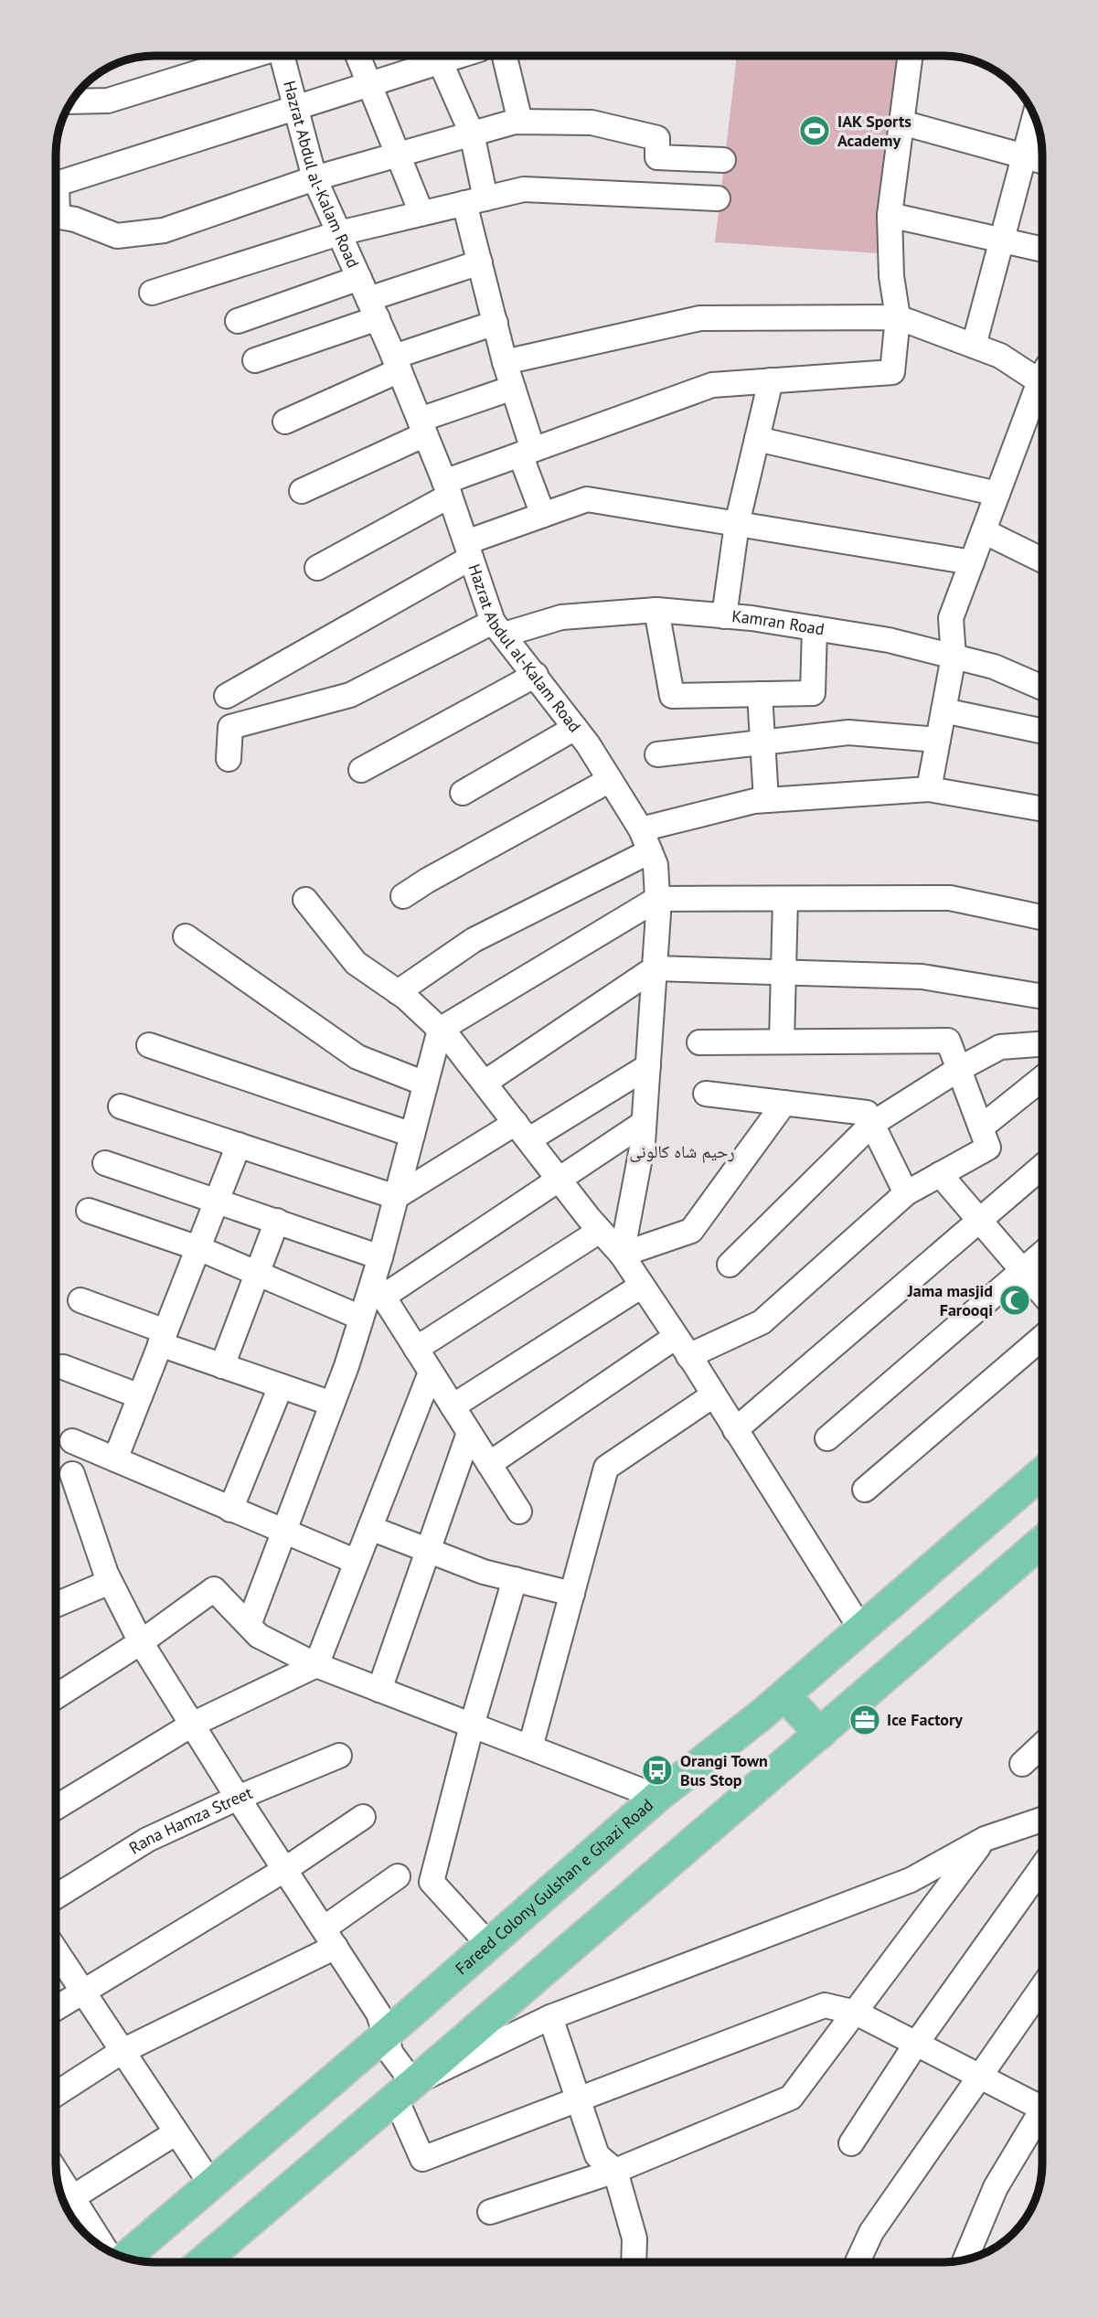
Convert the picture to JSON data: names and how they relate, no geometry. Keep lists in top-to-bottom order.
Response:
{
  "streets": {
    "main road": ["Fareed Colony Gulshan e Ghazi Road"],
    "street": ["Hazrat Abdul al-Kalam Road", "Kamran Road", "Rana Hamza Street"]
  },
  "crossings": [
    ["Hazrat Abdul al-Kalam Road", "Kamran Road"]
  ],
  "districts": ["رحیم شاہ کالونی"],
  "places": {
    "sports": ["IAK Sports Academy"],
    "mosque": ["Jama masjid Farooqi"],
    "office": ["Ice Factory"],
    "bus stop": ["Orangi Town Bus Stop"]
  }
}
